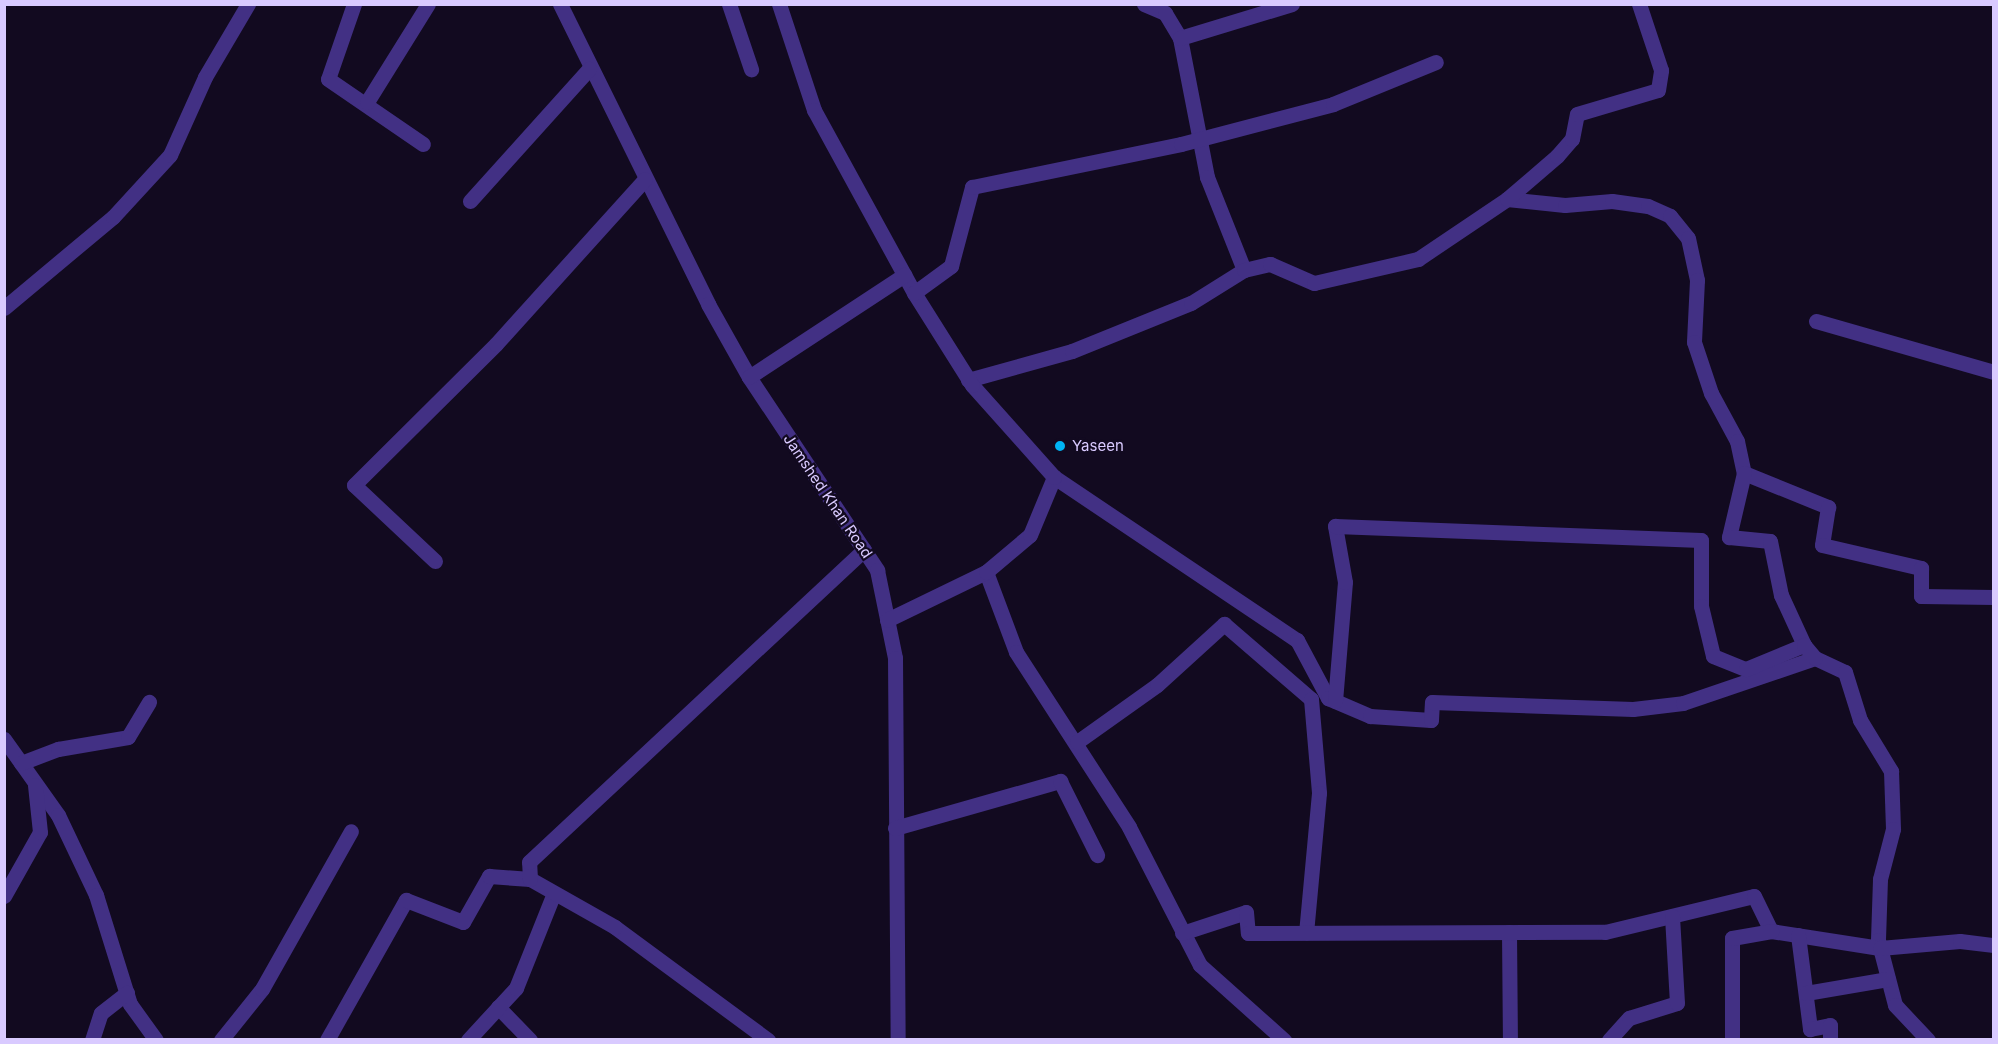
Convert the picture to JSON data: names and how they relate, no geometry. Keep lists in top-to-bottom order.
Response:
{
  "streets": {
    "street": ["Jamshed Khan Road"]
  },
  "places": ["Yaseen"]
}
